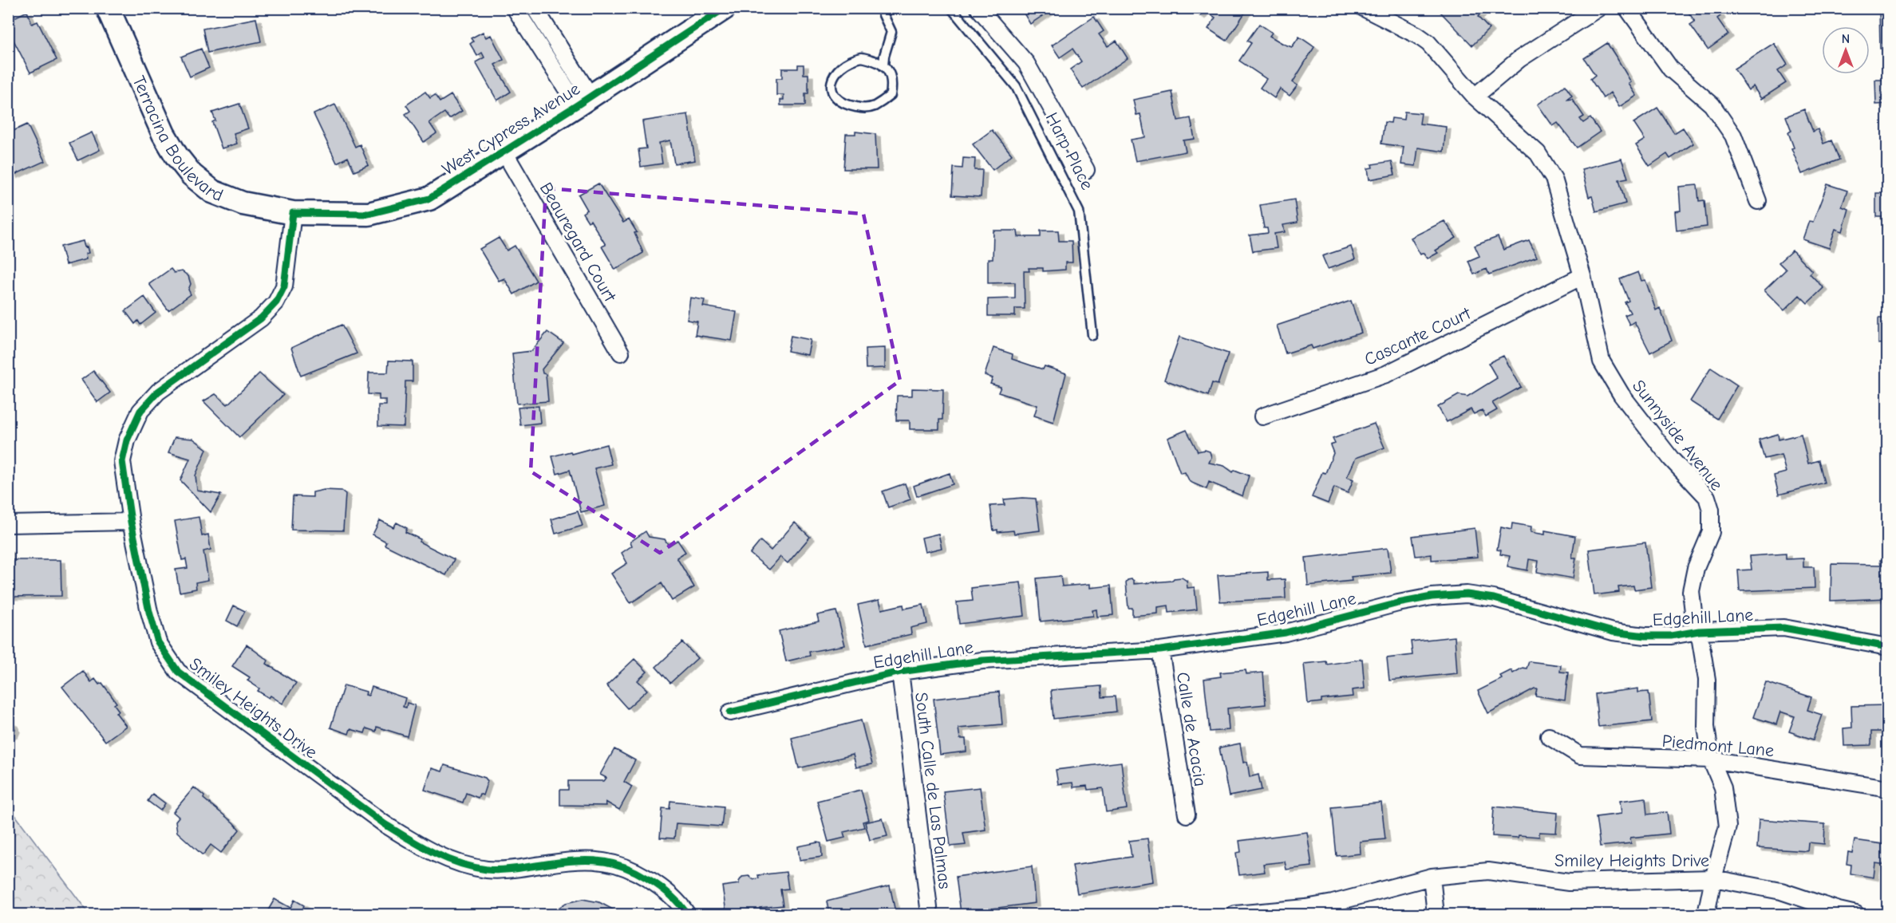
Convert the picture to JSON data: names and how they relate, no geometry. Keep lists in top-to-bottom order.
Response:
{
  "streets": {
    "main road": ["West Cypress Avenue", "Terracina Boulevard"],
    "street": [
      "Harp Place",
      "Beauregard Court",
      "Cascante Court",
      "Sunnyside Avenue",
      "Edgehill Lane",
      "Smiley Heights Drive",
      "Calle de Acacia",
      "Piedmont Lane",
      "South Calle de Las Palmas"
    ]
  },
  "crossings": [
    ["West Cypress Avenue", "Terracina Boulevard"],
    ["West Cypress Avenue", "Beauregard Court"],
    ["West Cypress Avenue", "Smiley Heights Drive"],
    ["Terracina Boulevard", "Smiley Heights Drive"],
    ["Cascante Court", "Sunnyside Avenue"],
    ["Sunnyside Avenue", "Edgehill Lane"],
    ["Sunnyside Avenue", "Smiley Heights Drive"],
    ["Sunnyside Avenue", "Piedmont Lane"],
    ["Edgehill Lane", "Calle de Acacia"],
    ["Edgehill Lane", "South Calle de Las Palmas"]
  ],
  "north": "top"
}
